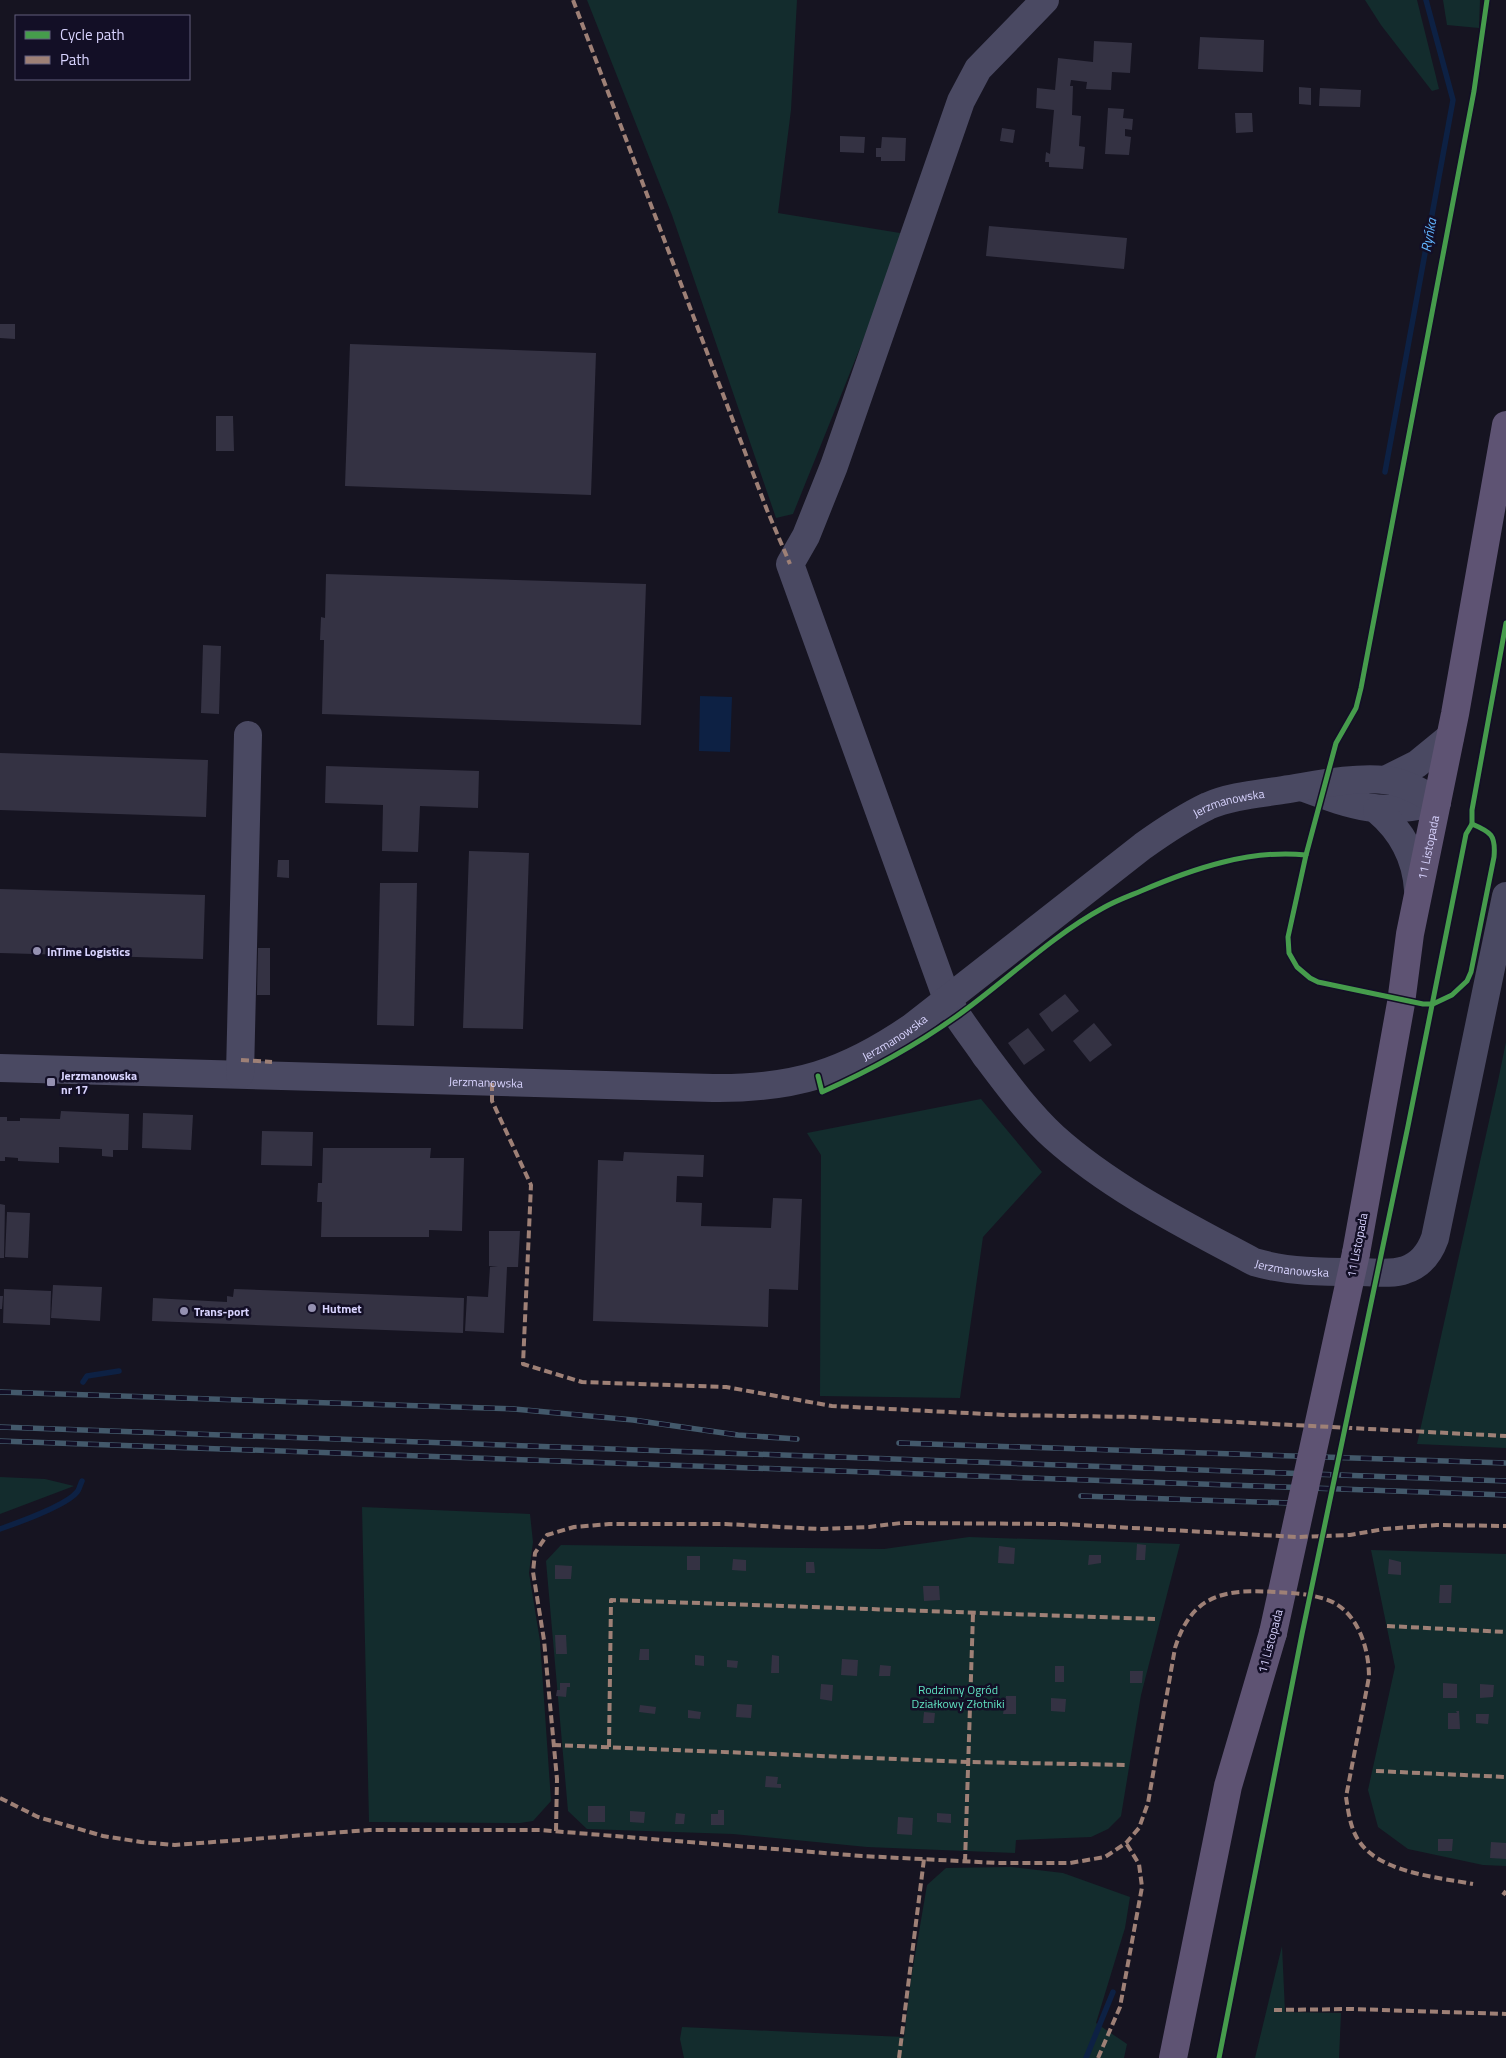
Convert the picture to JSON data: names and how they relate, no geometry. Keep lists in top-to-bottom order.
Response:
{
  "streets": {
    "main road": ["11 Listopada"],
    "street": ["Jerzmanowska"]
  },
  "crossings": [
    ["Jerzmanowska", "11 Listopada"]
  ],
  "water": ["Ryńka"],
  "parks": ["Rodzinny Ogród Działkowy Złotniki"],
  "places": {
    "other": ["InTime Logistics", "Hutmet", "Trans-port"],
    "transit": ["Jerzmanowska nr 17"]
  },
  "legend": ["Cycle path", "Path"]
}
